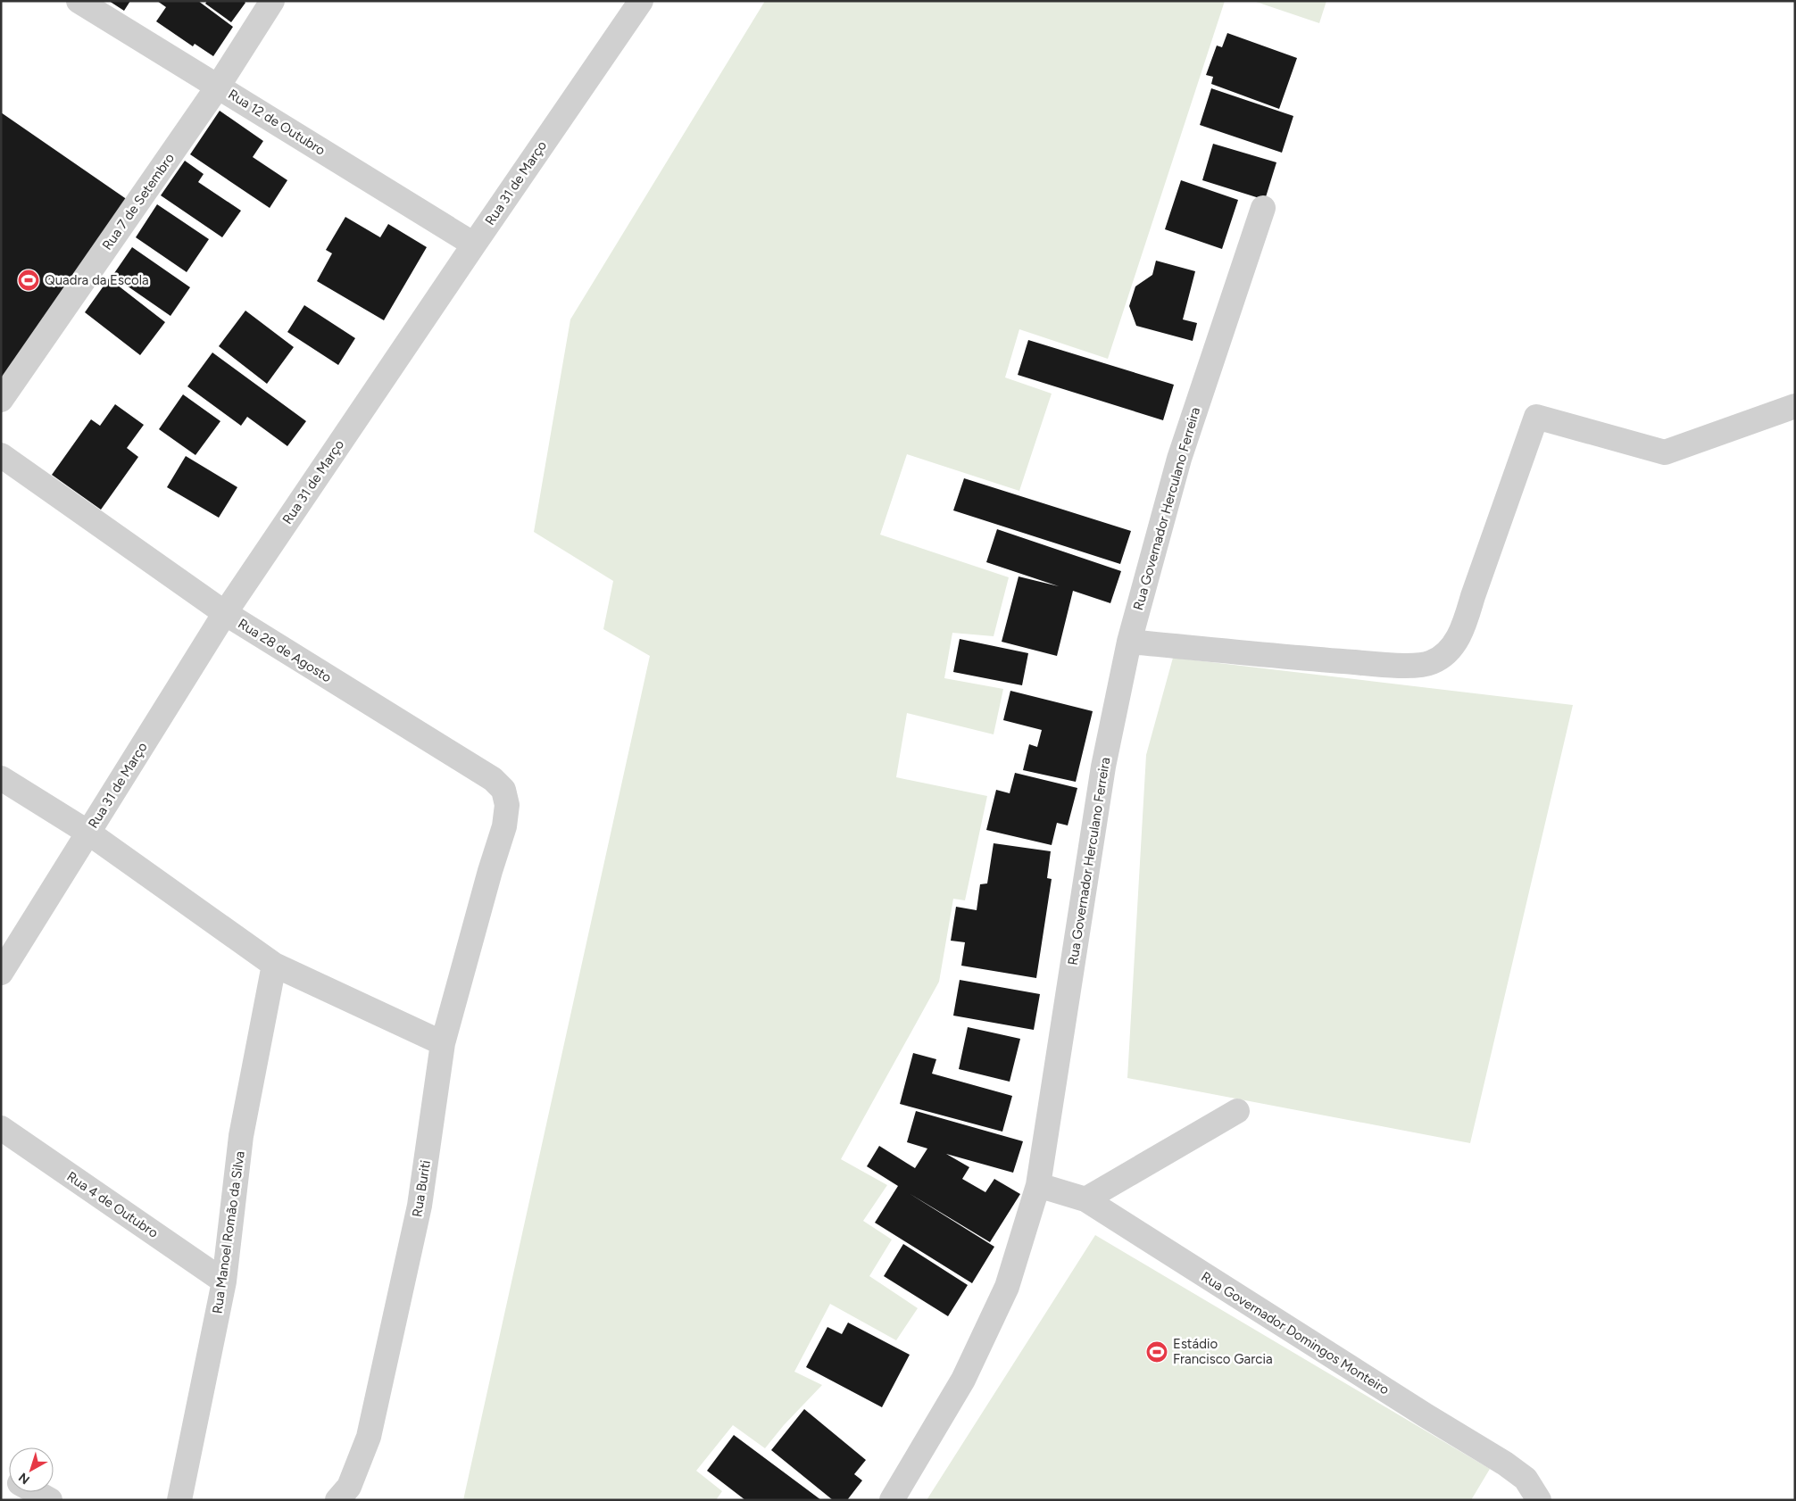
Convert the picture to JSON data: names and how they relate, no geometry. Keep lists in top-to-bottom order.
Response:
{
  "streets": {
    "street": [
      "Rua 12 de Outubro",
      "Rua 31 de Março",
      "Rua 7 de Setembro",
      "Rua Governador Herculano Ferreira",
      "Rua 28 de Agosto",
      "Rua Buriti",
      "Rua 4 de Outubro",
      "Rua Manoel Romão da Silva",
      "Rua Governador Domingos Monteiro"
    ]
  },
  "crossings": [
    ["Rua 12 de Outubro", "Rua 31 de Março"],
    ["Rua 12 de Outubro", "Rua 7 de Setembro"],
    ["Rua 31 de Março", "Rua 28 de Agosto"],
    ["Rua Governador Herculano Ferreira", "Rua Governador Domingos Monteiro"],
    ["Rua 28 de Agosto", "Rua Buriti"],
    ["Rua 4 de Outubro", "Rua Manoel Romão da Silva"]
  ],
  "places": {
    "sports": ["Quadra da Escola", "Estádio Francisco Garcia"]
  },
  "north": "bottom left"
}
